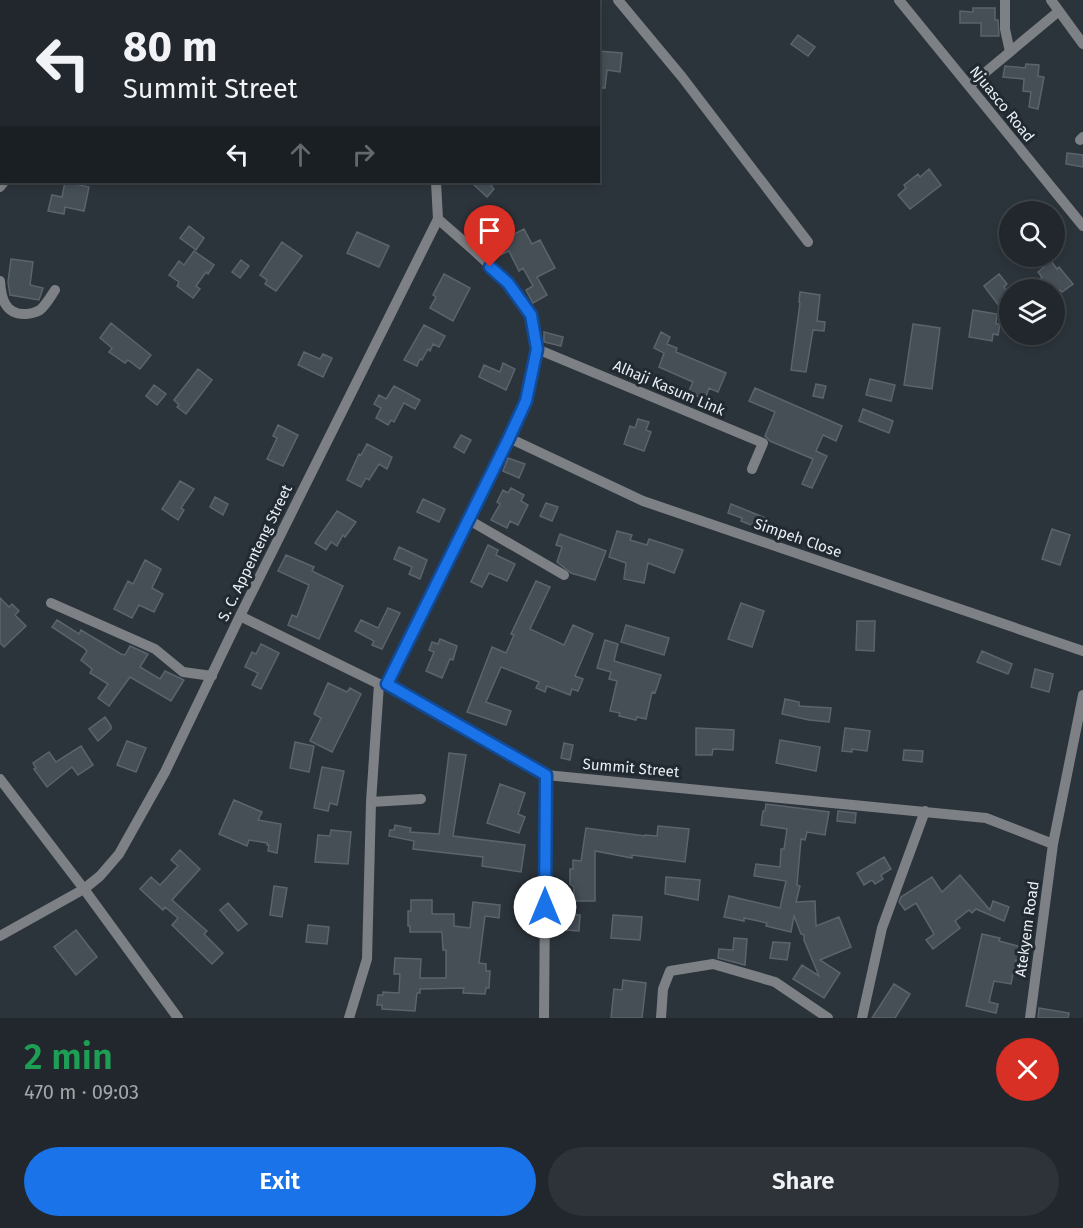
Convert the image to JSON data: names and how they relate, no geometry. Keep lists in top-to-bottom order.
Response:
{
  "streets": {
    "street": [
      "Njuasco Road",
      "Alhaji Kasum Link",
      "Simpeh Close",
      "S. C. Appenteng Street",
      "Summit Street",
      "Atekyem Road"
    ]
  },
  "crossings": [
    ["S. C. Appenteng Street", "Summit Street"],
    ["Summit Street", "Atekyem Road"]
  ],
  "page": {
    "turn": ["80 m", "Summit Street"],
    "heading": ["2 min", "470 m · 09:03"],
    "buttons": ["Exit", "Share"]
  }
}
